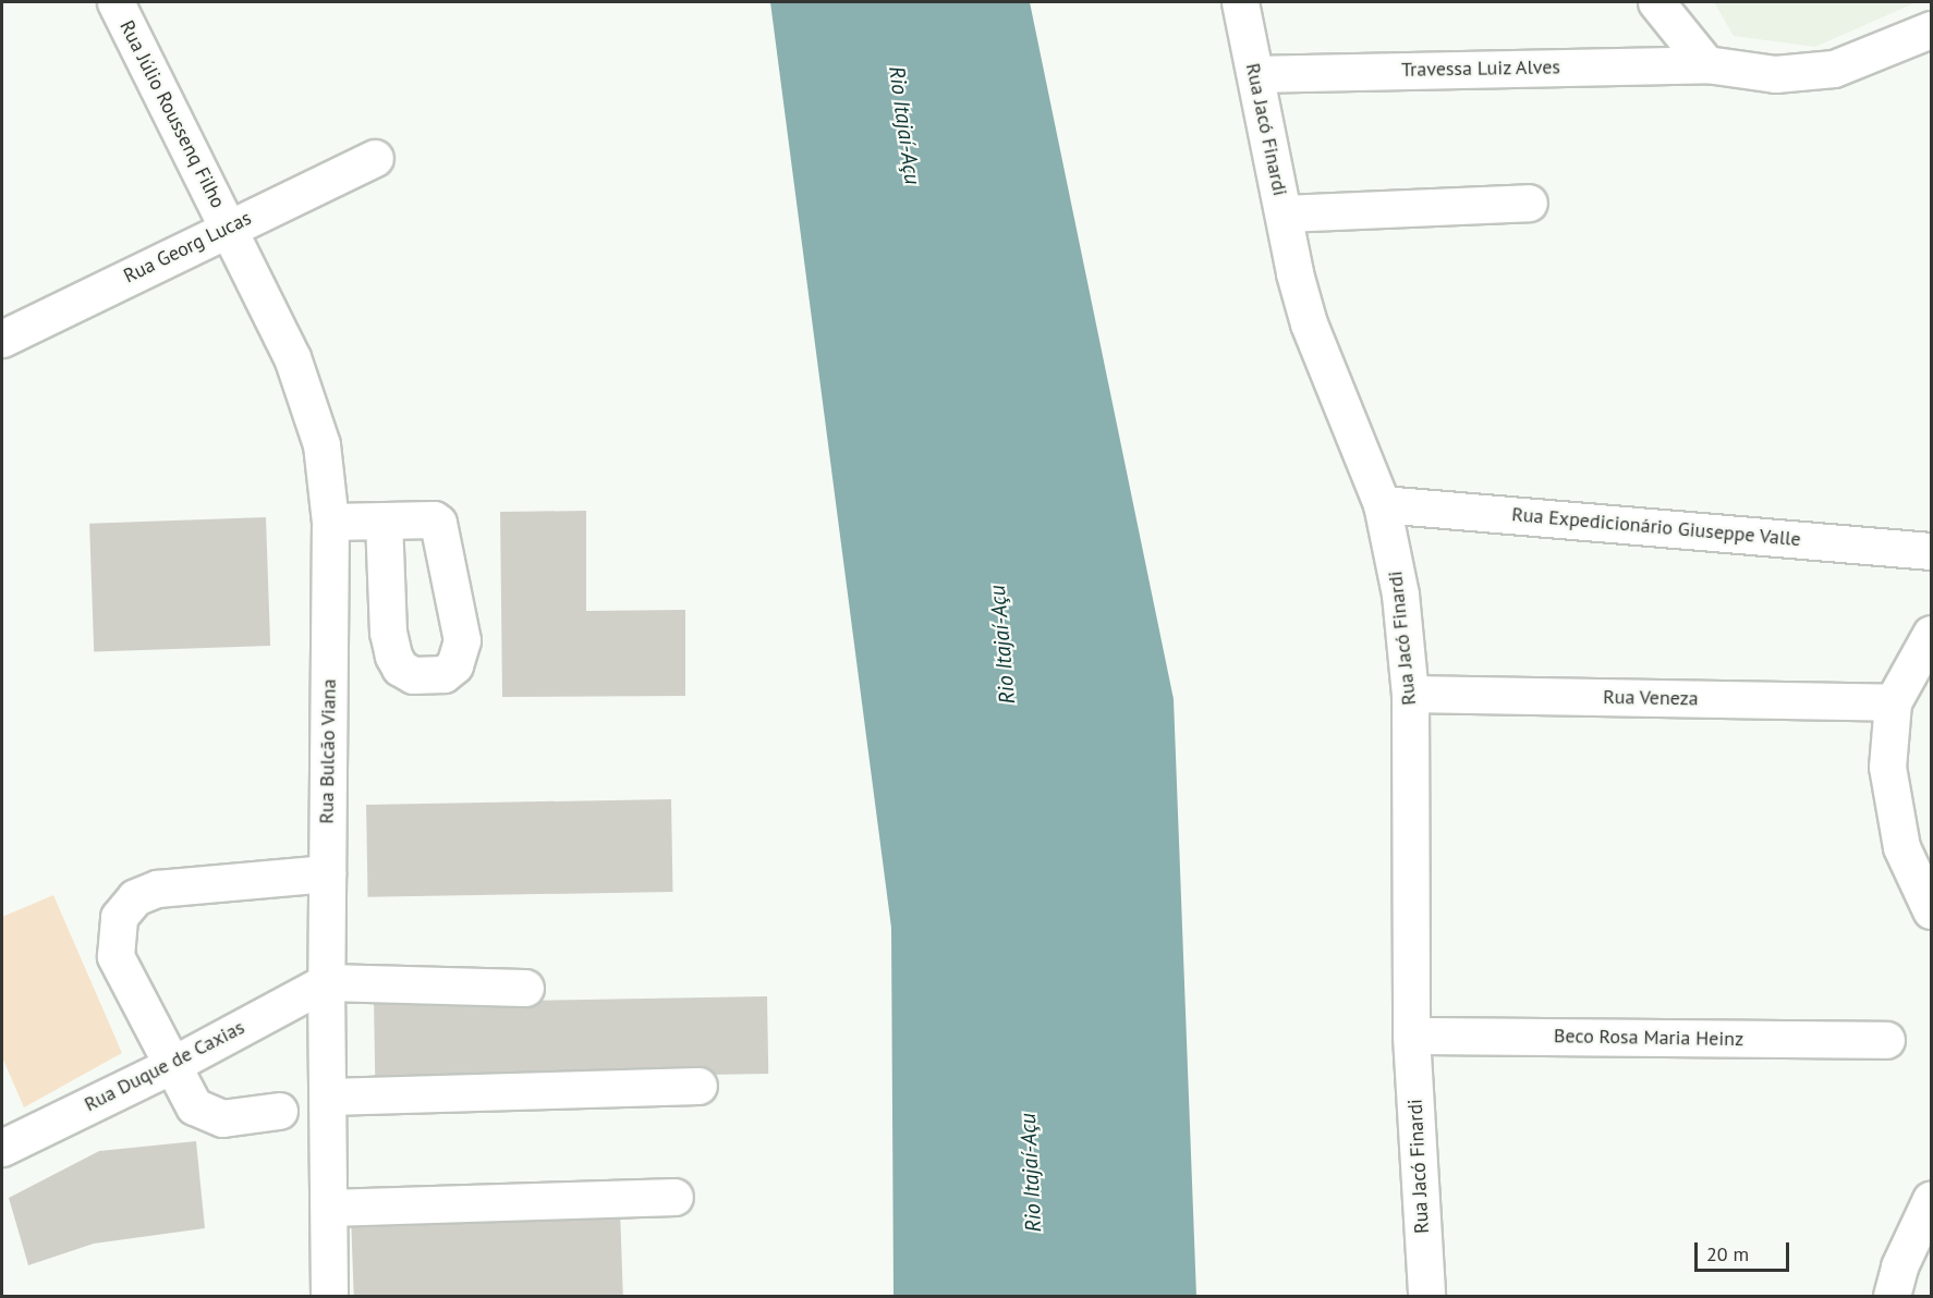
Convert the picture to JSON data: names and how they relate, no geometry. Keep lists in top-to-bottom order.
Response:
{
  "streets": {
    "street": [
      "Travessa Luiz Alves",
      "Rua Júlio Roussenq Filho",
      "Rua Jacó Finardi",
      "Rua Georg Lucas",
      "Rua Expedicionário Giuseppe Valle",
      "Rua Veneza",
      "Rua Bulcão Viana",
      "Beco Rosa Maria Heinz",
      "Rua Duque de Caxias"
    ]
  },
  "crossings": [
    ["Travessa Luiz Alves", "Rua Jacó Finardi"],
    ["Rua Júlio Roussenq Filho", "Rua Georg Lucas"],
    ["Rua Júlio Roussenq Filho", "Rua Bulcão Viana"],
    ["Rua Jacó Finardi", "Rua Expedicionário Giuseppe Valle"],
    ["Rua Jacó Finardi", "Rua Veneza"],
    ["Rua Jacó Finardi", "Beco Rosa Maria Heinz"],
    ["Rua Georg Lucas", "Rua Bulcão Viana"],
    ["Rua Bulcão Viana", "Rua Duque de Caxias"]
  ],
  "water": ["Rio Itajaí-Açu"],
  "scale_bar": "20 m"
}
